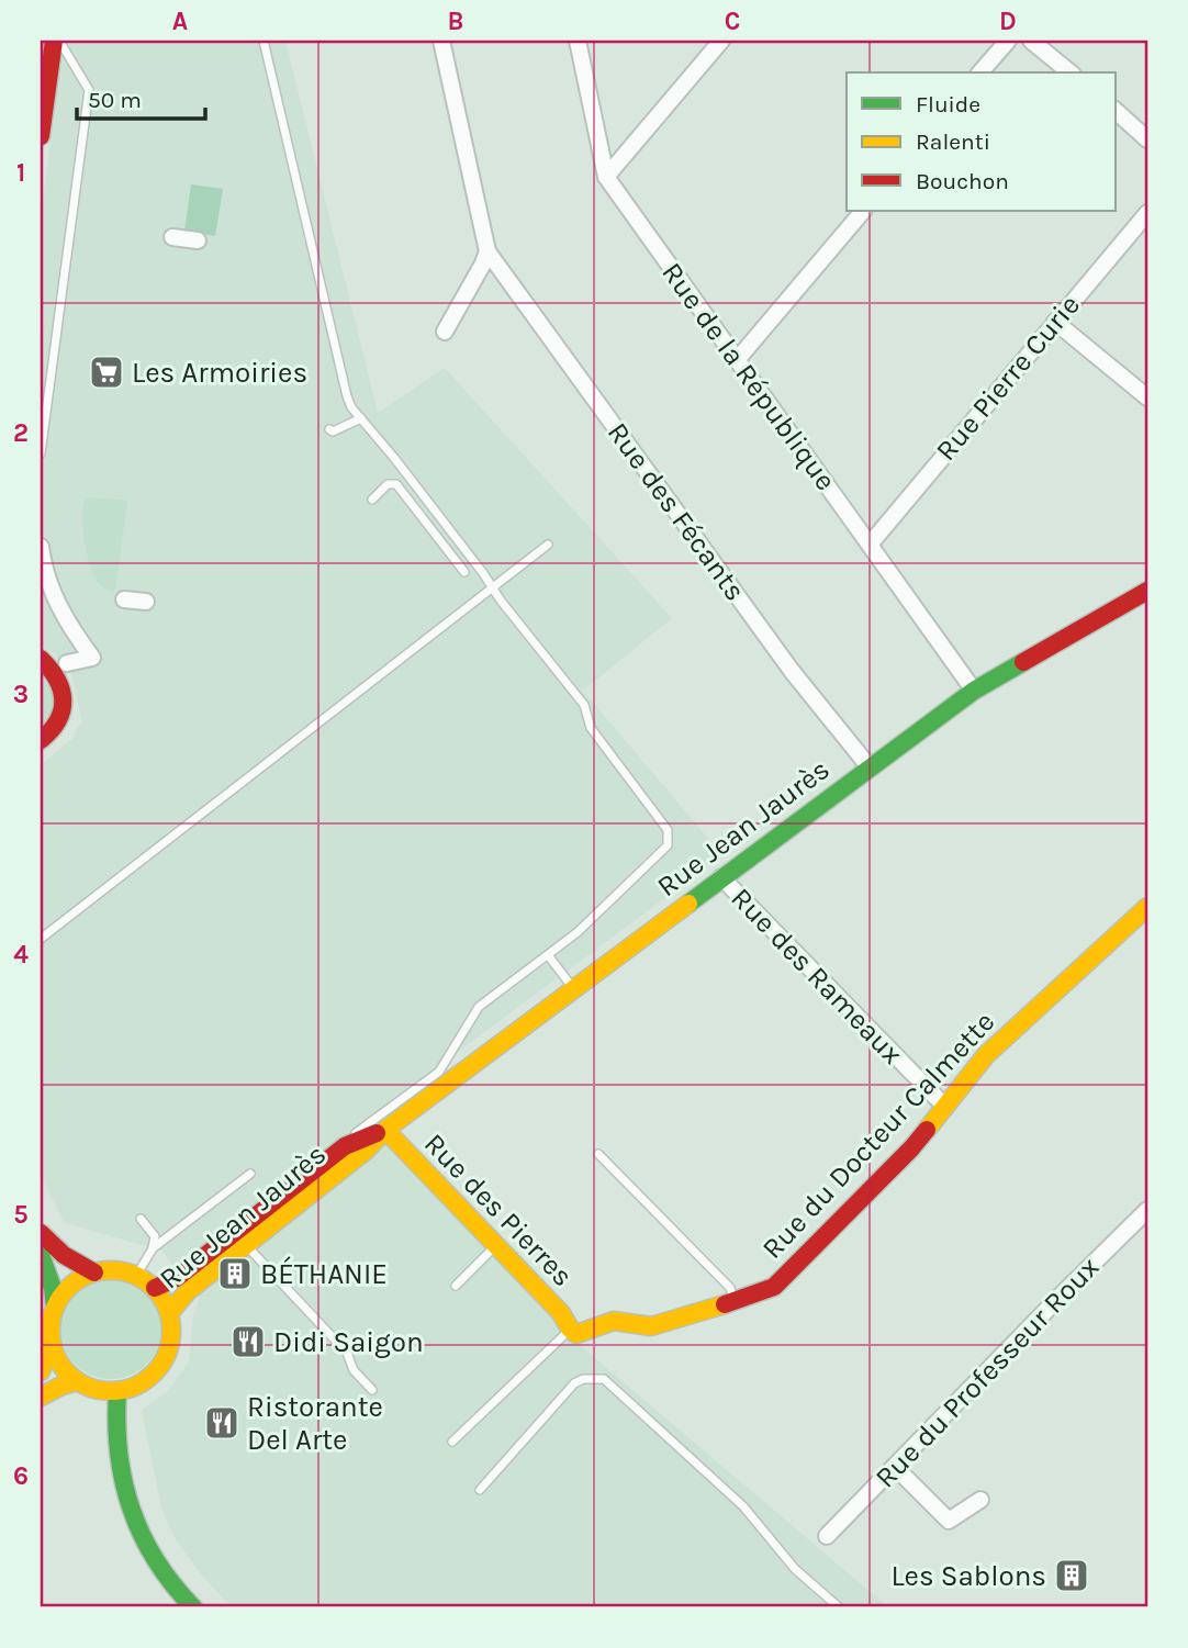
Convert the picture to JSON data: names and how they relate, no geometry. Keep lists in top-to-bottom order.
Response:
{
  "streets": {
    "main road": ["Rue Jean Jaurès", "Rue du Docteur Calmette", "Rue des Pierres"],
    "street": [
      "Rue de la République",
      "Rue Pierre Curie",
      "Rue des Fécants",
      "Rue des Rameaux",
      "Rue du Professeur Roux"
    ]
  },
  "crossings": [
    ["Rue de la République", "Rue Pierre Curie"],
    ["Rue de la République", "Rue Jean Jaurès"],
    ["Rue des Fécants", "Rue Jean Jaurès"],
    ["Rue Jean Jaurès", "Rue des Rameaux"],
    ["Rue Jean Jaurès", "Rue des Pierres"],
    ["Rue des Rameaux", "Rue du Docteur Calmette"],
    ["Rue du Docteur Calmette", "Rue des Pierres"]
  ],
  "places": {
    "supermarket": ["Les Armoiries"],
    "building": ["BÉTHANIE", "Les Sablons"],
    "restaurant": ["Didi Saigon", "Ristorante Del Arte"]
  },
  "legend": ["Fluide", "Ralenti", "Bouchon"],
  "scale_bar": "50 m",
  "grid": {
    "columns": [
      "A",
      "B",
      "C",
      "D"
    ],
    "rows": [
      "1",
      "2",
      "3",
      "4",
      "5",
      "6"
    ]
  }
}
